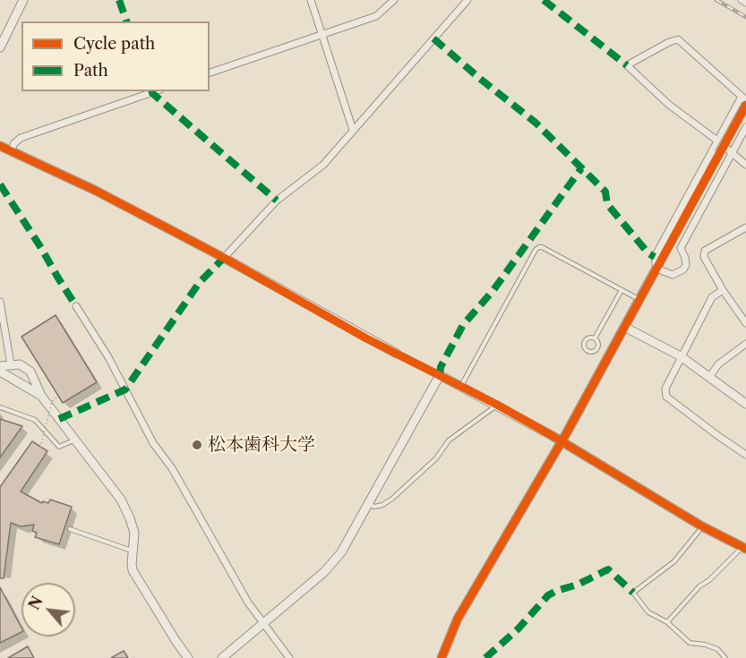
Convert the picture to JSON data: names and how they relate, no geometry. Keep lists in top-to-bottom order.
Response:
{
  "places": ["松本歯科大学"],
  "legend": ["Cycle path", "Path"],
  "north": "top left"
}
